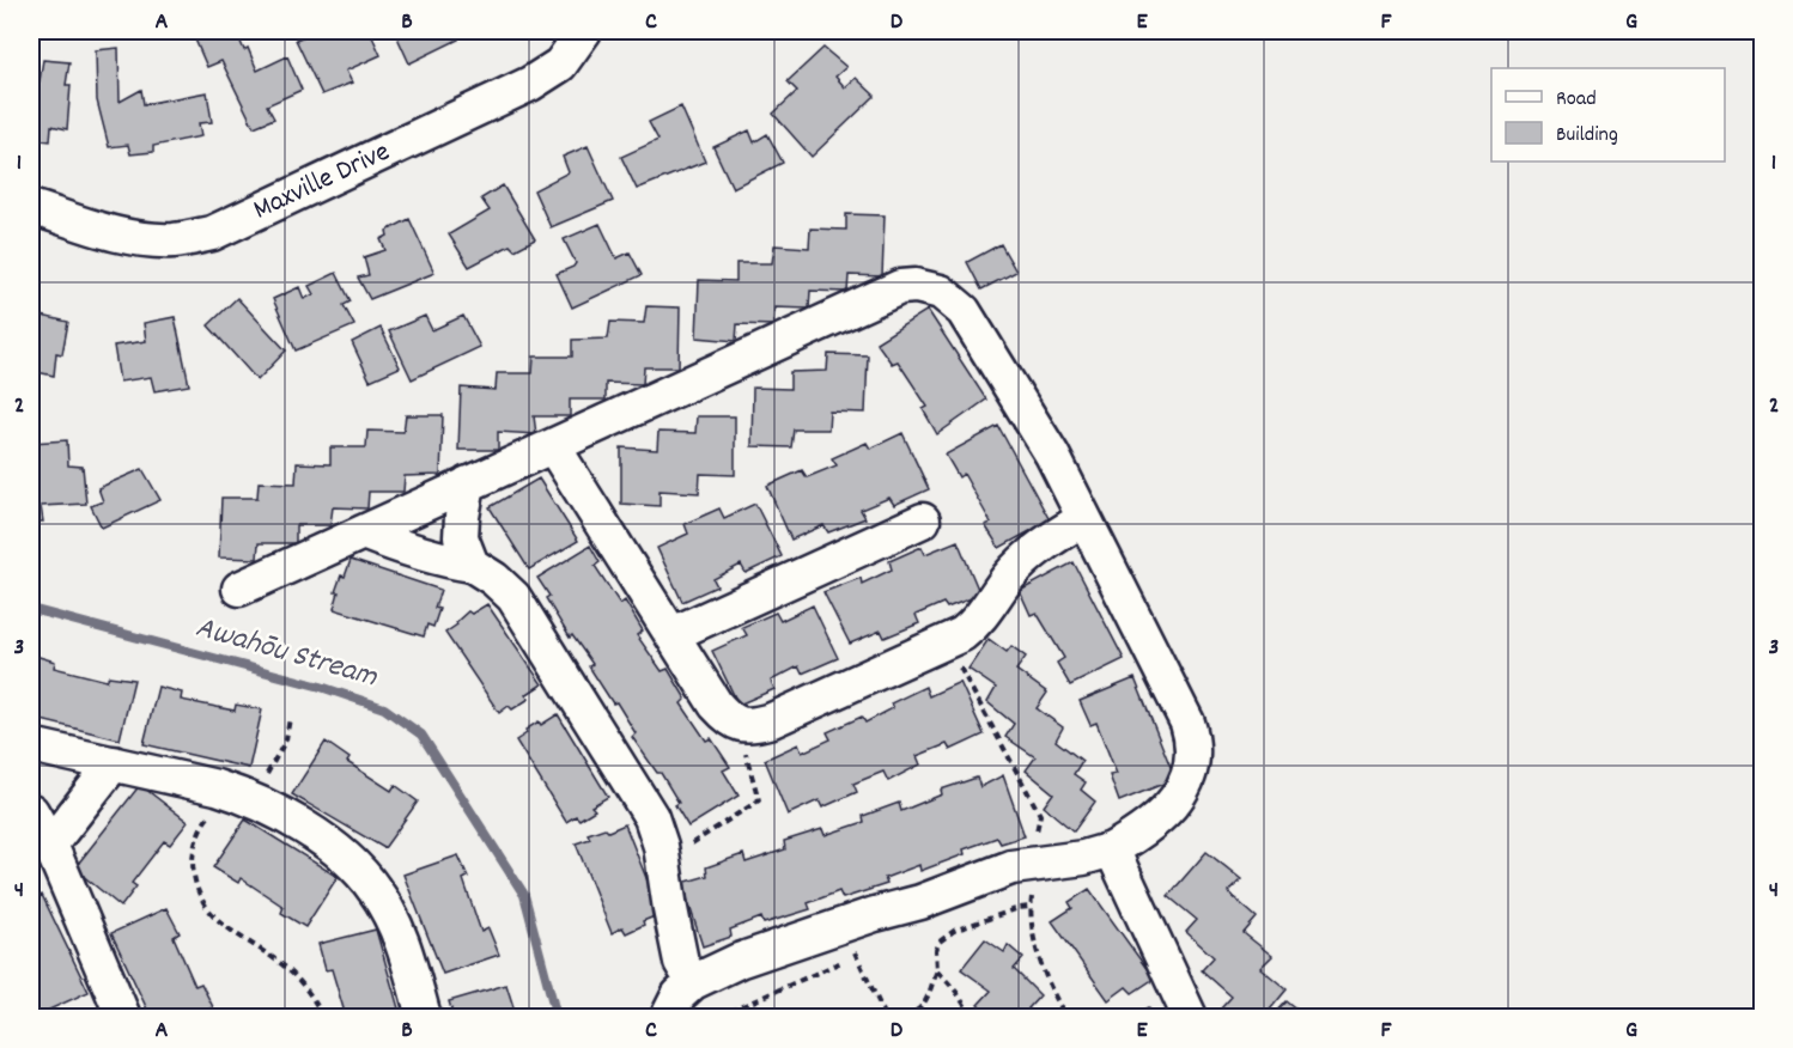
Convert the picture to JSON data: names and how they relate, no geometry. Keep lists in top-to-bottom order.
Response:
{
  "streets": {
    "street": ["Maxville Drive"]
  },
  "water": ["Awahōu Stream"],
  "legend": ["Road", "Building"],
  "grid": {
    "columns": [
      "A",
      "B",
      "C",
      "D",
      "E",
      "F",
      "G"
    ],
    "rows": [
      "1",
      "2",
      "3",
      "4"
    ]
  }
}
